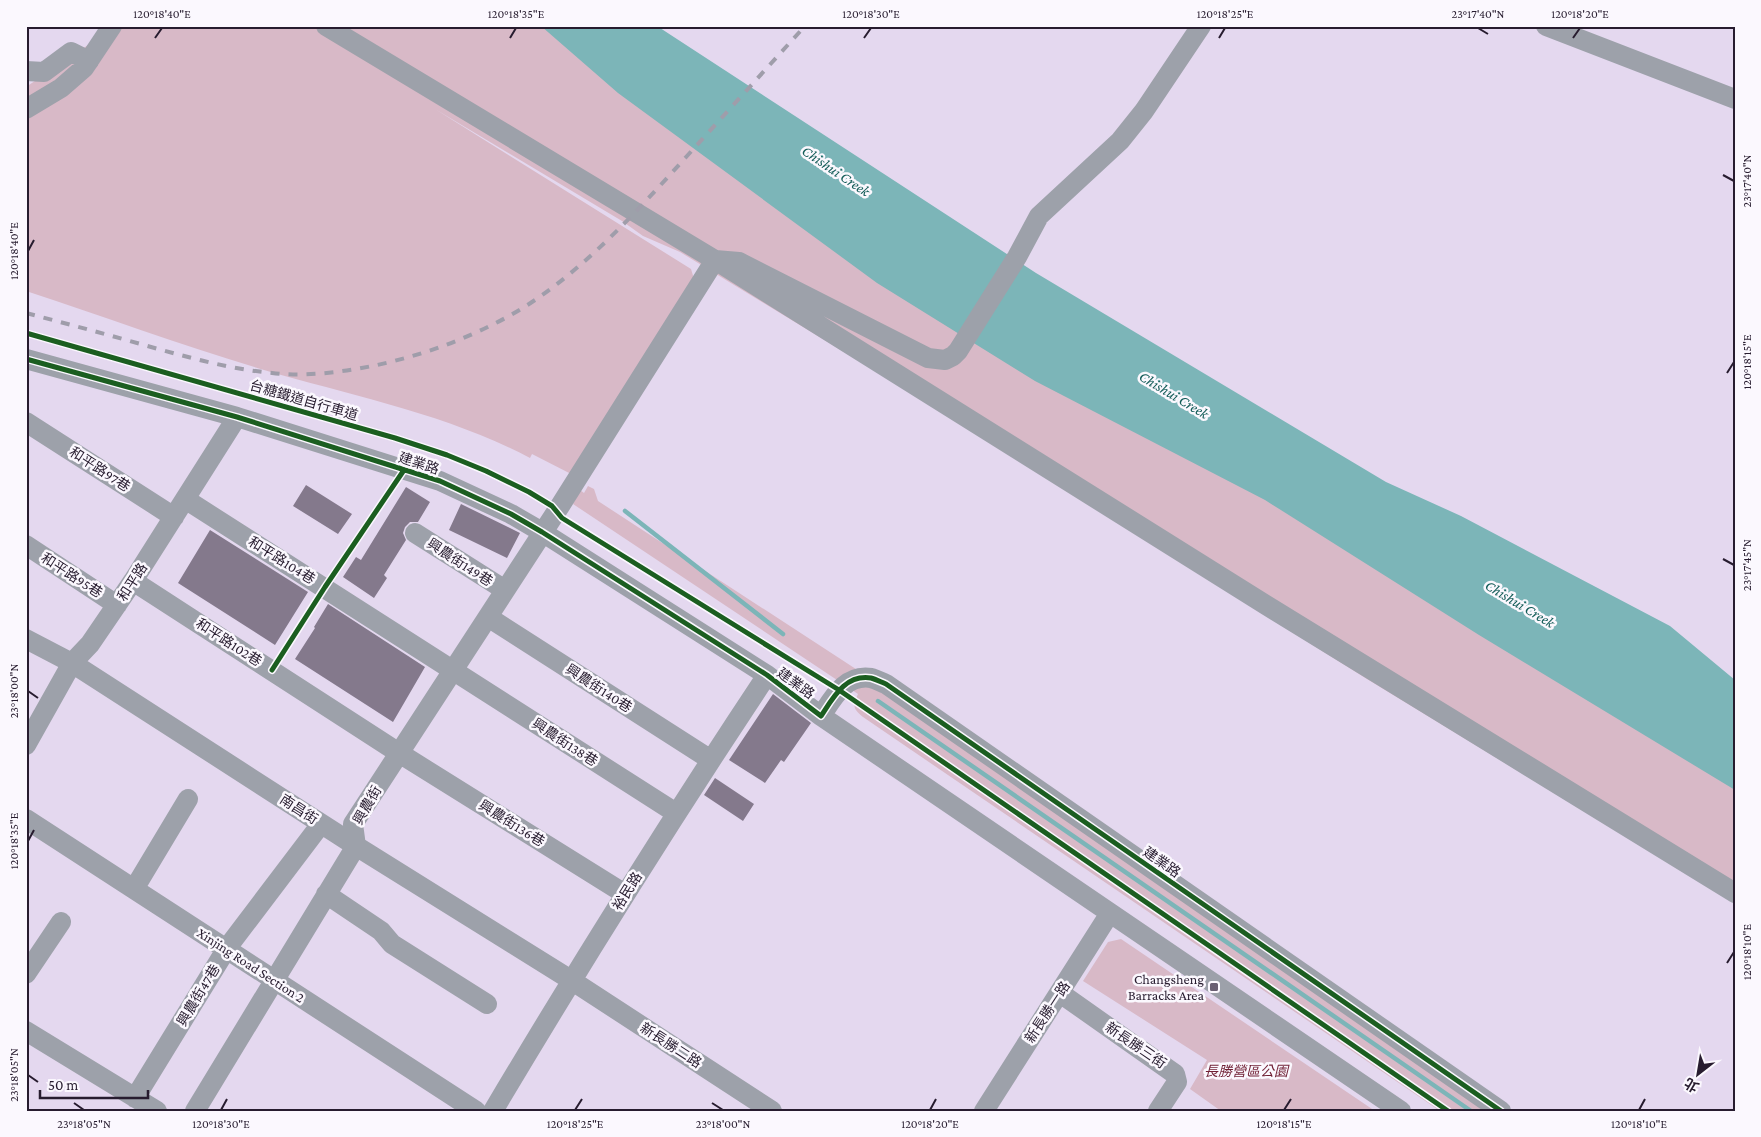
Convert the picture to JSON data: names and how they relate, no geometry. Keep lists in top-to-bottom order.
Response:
{
  "streets": {
    "street": [
      "建業路",
      "和平路97巷",
      "和平路104巷",
      "興農街149巷",
      "和平路95巷",
      "和平路",
      "和平路102巷",
      "興農街140巷",
      "興農街138巷",
      "興農街",
      "南昌街",
      "興農街136巷",
      "裕民路",
      "Xinjing Road Section 2",
      "興農街47巷",
      "新長勝一路",
      "新長勝二路",
      "新長勝三街"
    ],
    "cycle path": ["台糖鐵道自行車道"]
  },
  "crossings": [
    ["建業路", "和平路"],
    ["建業路", "興農街"],
    ["建業路", "裕民路"],
    ["建業路", "新長勝一路"],
    ["和平路97巷", "和平路"],
    ["和平路104巷", "和平路"],
    ["和平路104巷", "興農街138巷"],
    ["和平路104巷", "興農街"],
    ["興農街149巷", "興農街"],
    ["和平路95巷", "和平路"],
    ["和平路", "和平路102巷"],
    ["和平路", "南昌街"],
    ["和平路102巷", "興農街"],
    ["和平路102巷", "興農街136巷"],
    ["興農街140巷", "興農街"],
    ["興農街140巷", "裕民路"],
    ["興農街138巷", "興農街"],
    ["興農街138巷", "裕民路"],
    ["興農街", "南昌街"],
    ["興農街", "興農街136巷"],
    ["興農街", "Xinjing Road Section 2"],
    ["南昌街", "裕民路"],
    ["南昌街", "興農街47巷"],
    ["南昌街", "新長勝二路"],
    ["興農街136巷", "裕民路"],
    ["裕民路", "新長勝二路"],
    ["Xinjing Road Section 2", "興農街47巷"],
    ["新長勝一路", "新長勝三街"]
  ],
  "water": ["Chishui Creek"],
  "parks": ["長勝營區公園"],
  "places": {
    "transit": ["Changsheng Barracks Area"]
  },
  "scale_bar": "50 m",
  "north": "bottom left",
  "coordinates": [
    "120°18'40\"E",
    "120°18'35\"E",
    "120°18'30\"E",
    "120°18'25\"E",
    "23°17'40\"N",
    "120°18'20\"E",
    "120°18'15\"E",
    "23°17'45\"N",
    "23°18'00\"N",
    "120°18'10\"E",
    "23°18'05\"N"
  ]
}
